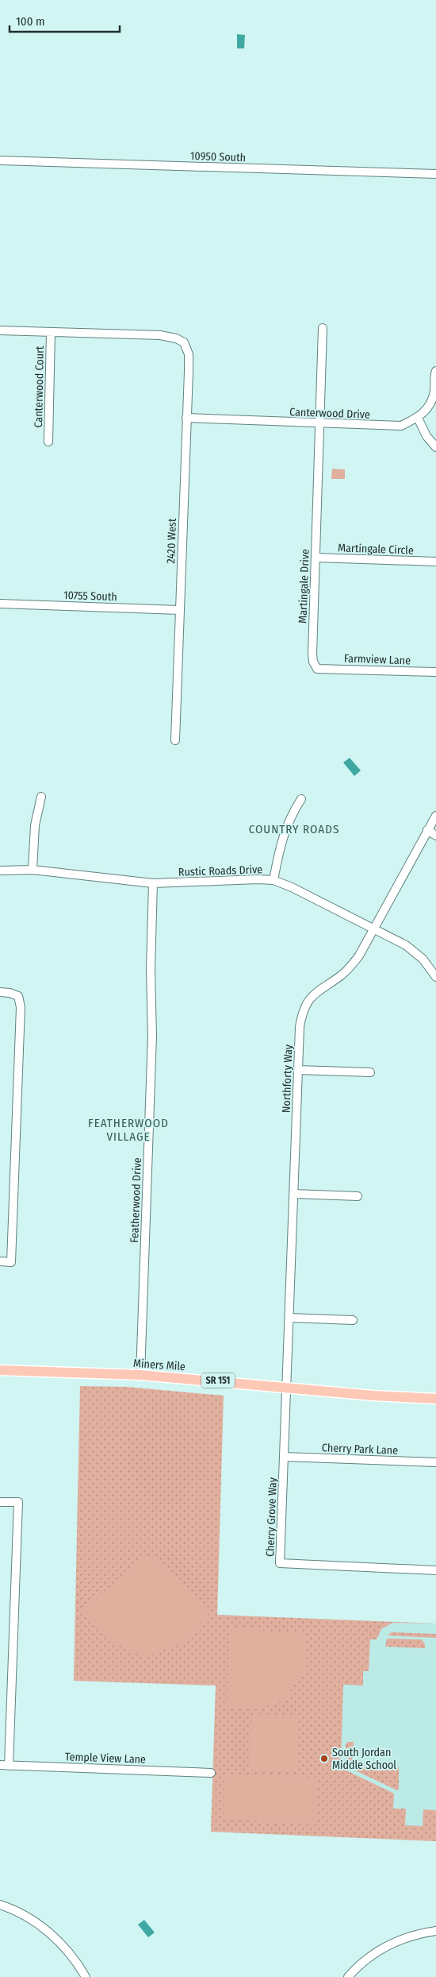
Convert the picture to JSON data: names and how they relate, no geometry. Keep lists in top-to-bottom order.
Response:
{
  "streets": {
    "main road": ["Miners Mile", "SR 151"],
    "street": [
      "10950 South",
      "Canterwood Court",
      "Canterwood Drive",
      "2420 West",
      "Martingale Circle",
      "Martingale Drive",
      "10755 South",
      "Farmview Lane",
      "Rustic Roads Drive",
      "Northforty Way",
      "Featherwood Drive",
      "Cherry Park Lane",
      "Cherry Grove Way",
      "Temple View Lane"
    ]
  },
  "crossings": [
    ["Canterwood Court", "2420 West"],
    ["Canterwood Drive", "2420 West"],
    ["Canterwood Drive", "Martingale Drive"],
    ["2420 West", "10755 South"],
    ["Martingale Circle", "Martingale Drive"],
    ["Martingale Drive", "Farmview Lane"],
    ["Rustic Roads Drive", "Northforty Way"],
    ["Rustic Roads Drive", "Featherwood Drive"],
    ["Northforty Way", "Miners Mile"],
    ["Northforty Way", "Cherry Grove Way"],
    ["Featherwood Drive", "Miners Mile"],
    ["Miners Mile", "Cherry Grove Way"],
    ["Cherry Park Lane", "Cherry Grove Way"]
  ],
  "districts": ["COUNTRY ROADS", "FEATHERWOOD VILLAGE"],
  "places": ["South Jordan Middle School"],
  "scale_bar": "100 m"
}
